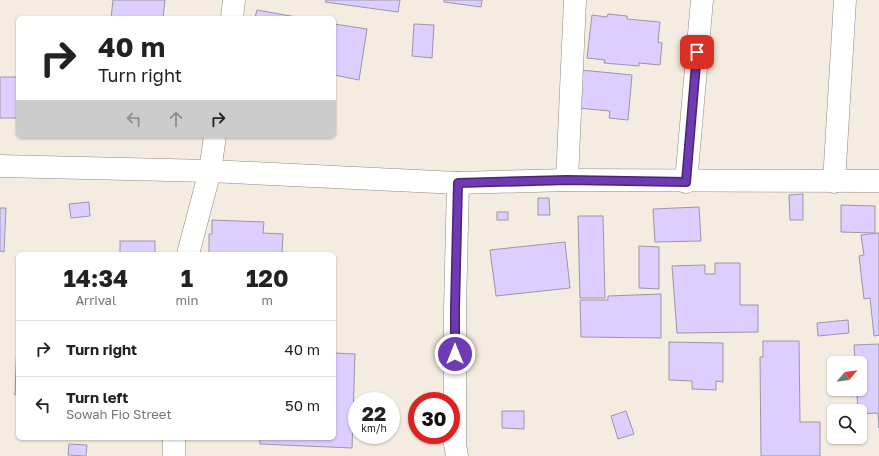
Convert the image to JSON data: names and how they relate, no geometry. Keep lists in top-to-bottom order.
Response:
{
  "north": "top right",
  "page": {
    "turn": ["40 m", "Turn right"],
    "eta": [
      "14:34",
      "Arrival",
      "1",
      "min",
      "120",
      "m"
    ],
    "list": [
      {
        "name": "Turn right",
        "value": "40 m"
      },
      {
        "name": "Turn left",
        "note": "Sowah Fio Street",
        "value": "50 m"
      }
    ],
    "speed": "22 km/h",
    "limit": "30"
  }
}
